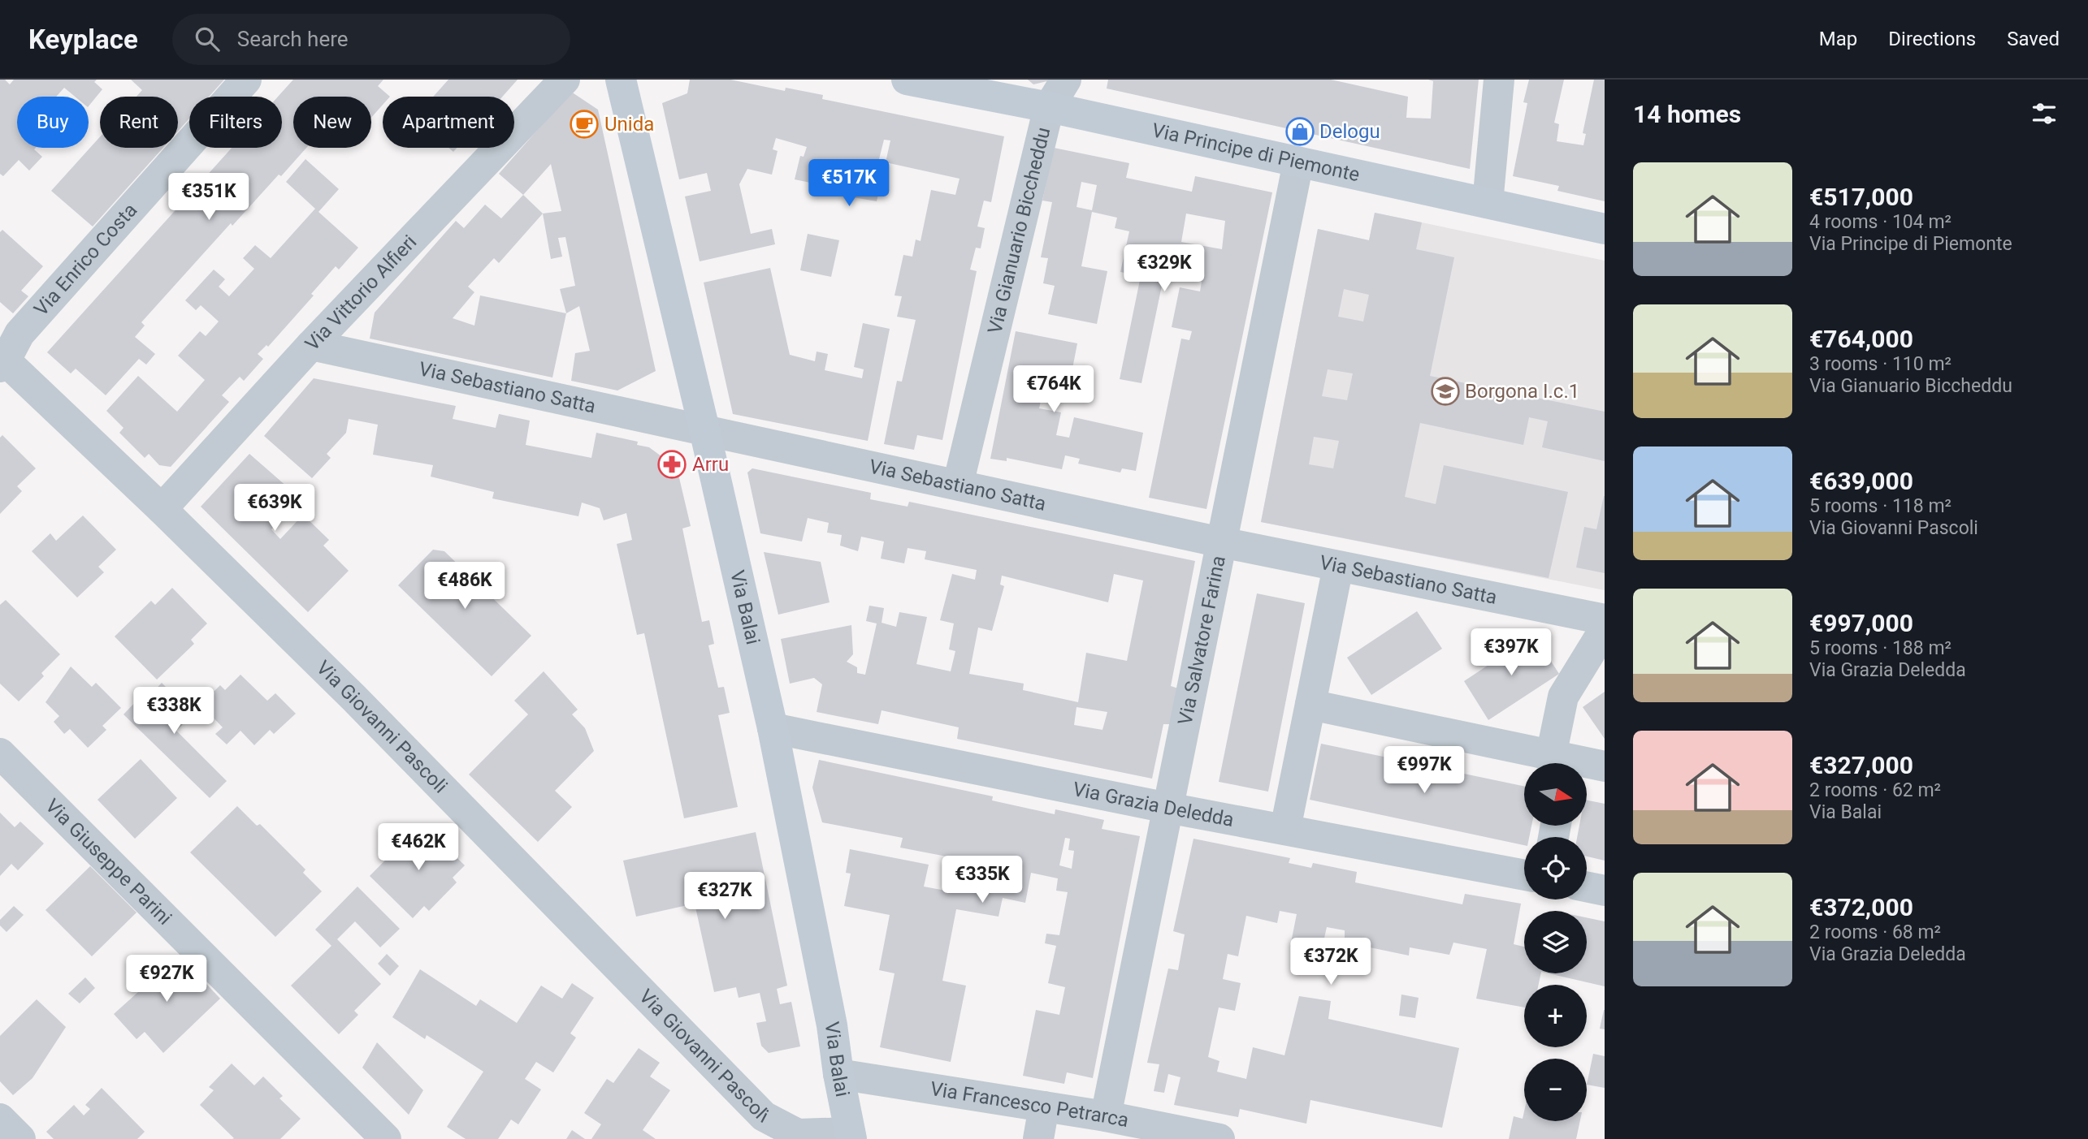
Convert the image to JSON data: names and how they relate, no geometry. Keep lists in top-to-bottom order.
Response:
{
  "streets": {
    "street": [
      "Via Principe di Piemonte",
      "Via Gianuario Biccheddu",
      "Via Enrico Costa",
      "Via Vittorio Alfieri",
      "Via Sebastiano Satta",
      "Via Balai",
      "Via Salvatore Farina",
      "Via Giovanni Pascoli",
      "Via Grazia Deledda",
      "Via Giuseppe Parini",
      "Via Francesco Petrarca"
    ]
  },
  "crossings": [
    ["Via Principe di Piemonte", "Via Gianuario Biccheddu"],
    ["Via Principe di Piemonte", "Via Salvatore Farina"],
    ["Via Gianuario Biccheddu", "Via Sebastiano Satta"],
    ["Via Enrico Costa", "Via Giovanni Pascoli"],
    ["Via Vittorio Alfieri", "Via Sebastiano Satta"],
    ["Via Vittorio Alfieri", "Via Giovanni Pascoli"],
    ["Via Sebastiano Satta", "Via Balai"],
    ["Via Sebastiano Satta", "Via Salvatore Farina"],
    ["Via Balai", "Via Giovanni Pascoli"],
    ["Via Balai", "Via Grazia Deledda"],
    ["Via Balai", "Via Francesco Petrarca"],
    ["Via Salvatore Farina", "Via Grazia Deledda"],
    ["Via Salvatore Farina", "Via Francesco Petrarca"]
  ],
  "places": {
    "cafe": ["Unida"],
    "shop": ["Delogu"],
    "school or university": ["Borgona I.c.1"],
    "pharmacy": ["Arru"]
  },
  "north": "right",
  "page": {
    "header": "Keyplace",
    "search": "Search here",
    "nav": ["Map", "Directions", "Saved"],
    "heading": "14 homes",
    "chip": [
      "Buy",
      "Rent",
      "Filters",
      "New",
      "Apartment"
    ],
    "list": [
      {
        "name": "€517,000",
        "note": "4 rooms · 104 m² · Via Principe di Piemonte"
      },
      {
        "name": "€764,000",
        "note": "3 rooms · 110 m² · Via Gianuario Biccheddu"
      },
      {
        "name": "€639,000",
        "note": "5 rooms · 118 m² · Via Giovanni Pascoli"
      },
      {
        "name": "€997,000",
        "note": "5 rooms · 188 m² · Via Grazia Deledda"
      },
      {
        "name": "€327,000",
        "note": "2 rooms · 62 m² · Via Balai"
      },
      {
        "name": "€372,000",
        "note": "2 rooms · 68 m² · Via Grazia Deledda"
      }
    ],
    "price": [
      "€517K",
      "€351K",
      "€329K",
      "€764K",
      "€639K",
      "€486K",
      "€397K",
      "€338K",
      "€997K",
      "€462K",
      "€335K",
      "€327K",
      "€372K",
      "€927K"
    ],
    "map_buttons": ["+", "−"]
  }
}
